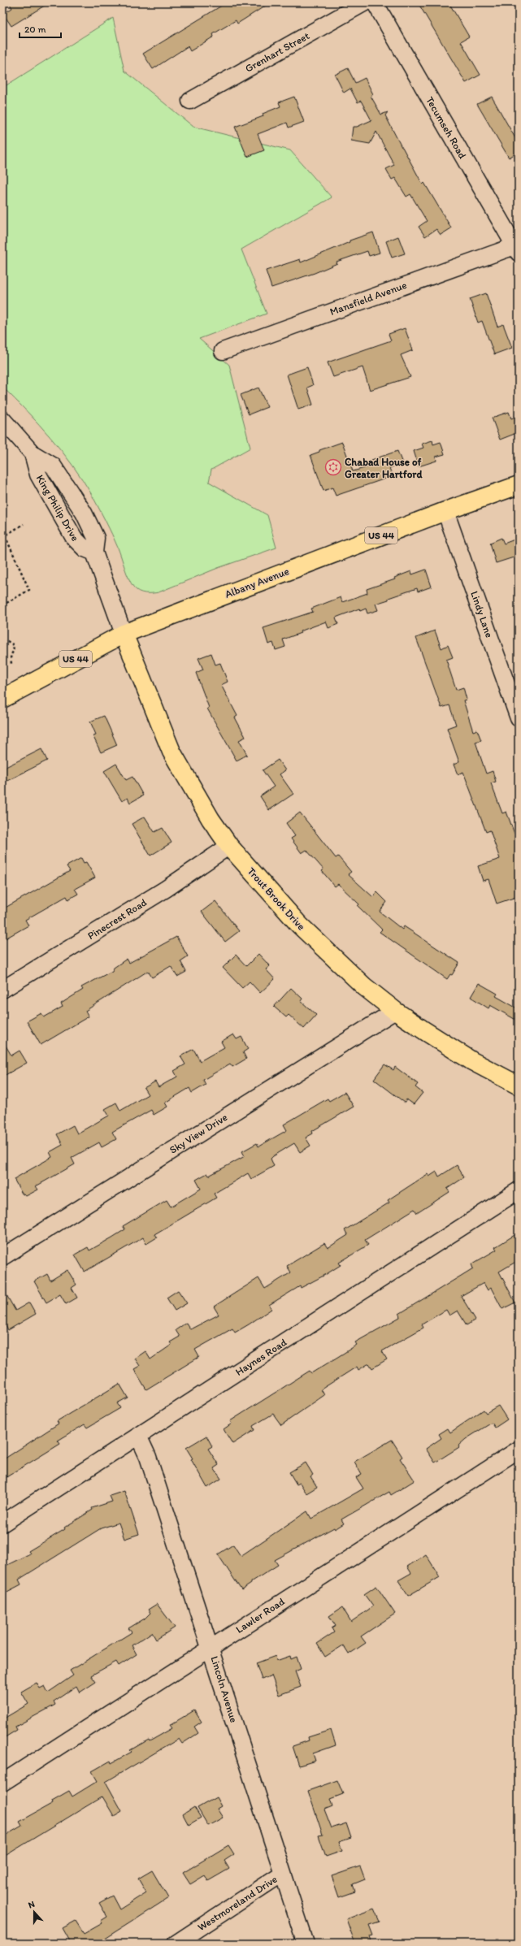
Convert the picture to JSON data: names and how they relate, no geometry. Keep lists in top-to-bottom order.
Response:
{
  "streets": {
    "main road": ["US 44", "Albany Avenue", "Trout Brook Drive"],
    "street": [
      "Grenhart Street",
      "Tecumseh Road",
      "Mansfield Avenue",
      "King Philip Drive",
      "Lindy Lane",
      "Pinecrest Road",
      "Sky View Drive",
      "Haynes Road",
      "Lawler Road",
      "Lincoln Avenue",
      "Westmoreland Drive"
    ]
  },
  "crossings": [
    ["Tecumseh Road", "Mansfield Avenue"],
    ["King Philip Drive", "Albany Avenue"],
    ["King Philip Drive", "Trout Brook Drive"],
    ["Albany Avenue", "Lindy Lane"],
    ["Albany Avenue", "Trout Brook Drive"],
    ["Trout Brook Drive", "Pinecrest Road"],
    ["Trout Brook Drive", "Sky View Drive"],
    ["Haynes Road", "Lincoln Avenue"],
    ["Lawler Road", "Lincoln Avenue"],
    ["Lincoln Avenue", "Westmoreland Drive"]
  ],
  "places": {
    "synagogue": ["Chabad House of Greater Hartford"]
  },
  "scale_bar": "20 m",
  "north": "top"
}
